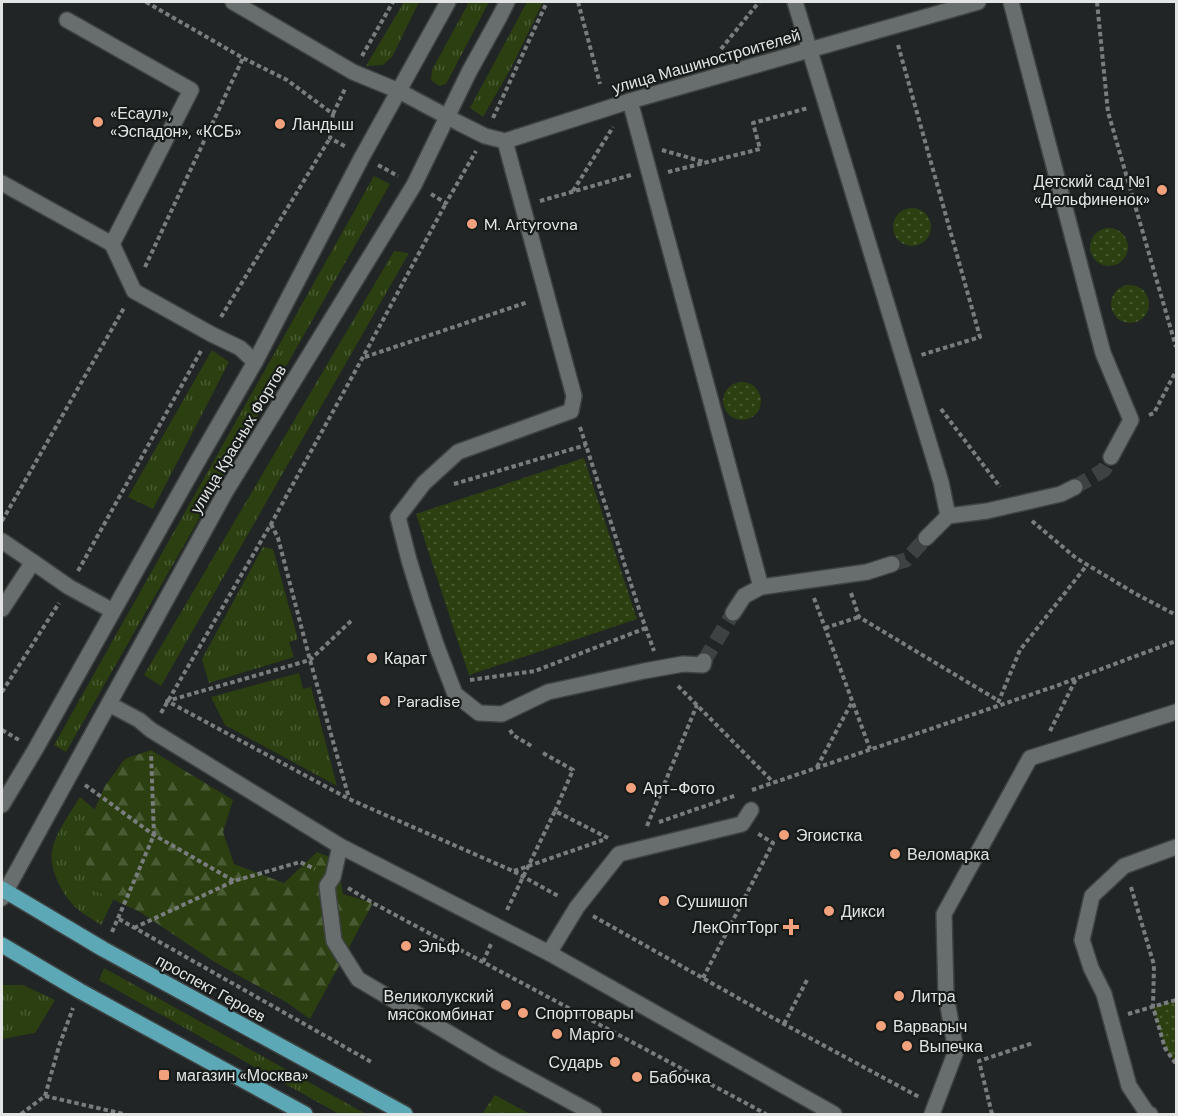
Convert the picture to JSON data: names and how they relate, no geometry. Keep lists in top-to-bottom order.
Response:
{
  "streets": {
    "main road": ["проспект Героев"],
    "street": ["улица Машиностроителей", "улица Красных Фортов"]
  },
  "crossings": [
    ["улица Красных Фортов", "проспект Героев"]
  ],
  "places": {
    "other": [
      "«Есаул», «Эспадон», «КСБ»",
      "Ландыш",
      "Детский сад №1 «Дельфиненок»",
      "M. Artyrovna",
      "Карат",
      "Paradise",
      "Арт-Фото",
      "Эгоистка",
      "Веломарка",
      "Сушишоп",
      "Дикси",
      "Эльф",
      "Литра",
      "Великолукский мясокомбинат",
      "Спорттовары",
      "Варварыч",
      "Марго",
      "Выпечка",
      "Сударь",
      "Бабочка"
    ],
    "health": ["ЛекОптТорг"],
    "transit": ["магазин «Москва»"]
  }
}
